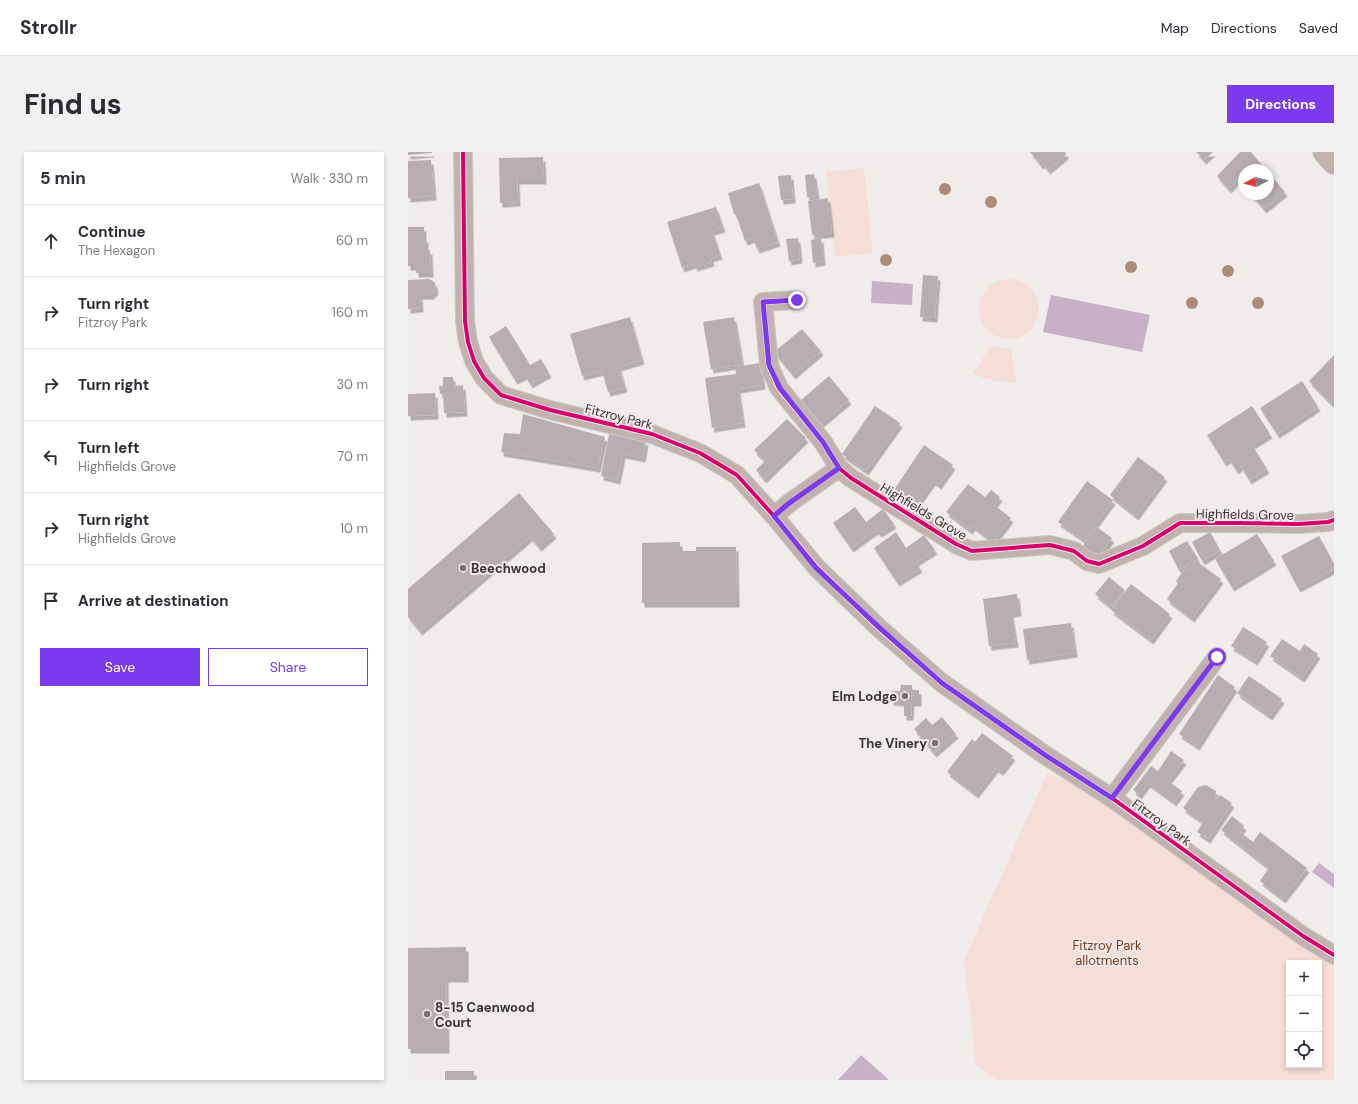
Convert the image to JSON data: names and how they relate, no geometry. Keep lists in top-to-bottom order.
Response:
{
  "streets": {
    "street": ["Fitzroy Park", "Highfields Grove"]
  },
  "parks": ["Fitzroy Park allotments"],
  "places": [
    "Beechwood",
    "Elm Lodge",
    "The Vinery",
    "8-15 Caenwood Court"
  ],
  "north": "left",
  "page": {
    "header": "Strollr",
    "nav": ["Map", "Directions", "Saved"],
    "buttons": [
      "Directions",
      ["Save", "Share"]
    ],
    "title": "Find us",
    "heading": ["5 min", "Walk · 330 m"],
    "list": [
      ["Continue", "The Hexagon", "60 m"],
      ["Turn right", "Fitzroy Park", "160 m"],
      ["Turn right", "30 m"],
      ["Turn left", "Highfields Grove", "70 m"],
      ["Turn right", "Highfields Grove", "10 m"],
      "Arrive at destination"
    ],
    "map_buttons": ["+", "−"]
  }
}
